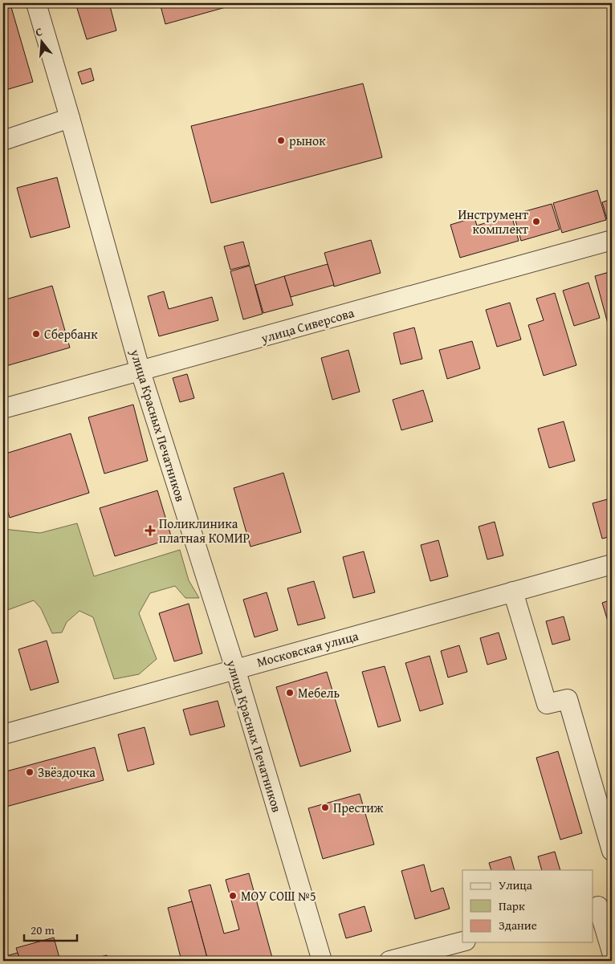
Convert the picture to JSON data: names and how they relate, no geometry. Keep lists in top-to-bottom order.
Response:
{
  "streets": {
    "street": ["улица Сиверсова", "улица Красных Печатников", "Московская улица"]
  },
  "crossings": [
    ["улица Сиверсова", "улица Красных Печатников"],
    ["улица Красных Печатников", "Московская улица"]
  ],
  "places": {
    "other": [
      "рынок",
      "Инструмент комплект",
      "Сбербанк",
      "Мебель",
      "Звёздочка",
      "Престиж",
      "МОУ СОШ №5"
    ],
    "health": ["Поликлиника платная КОМИР"]
  },
  "legend": ["Улица", "Парк", "Здание"],
  "scale_bar": "20 m",
  "north": "top"
}
